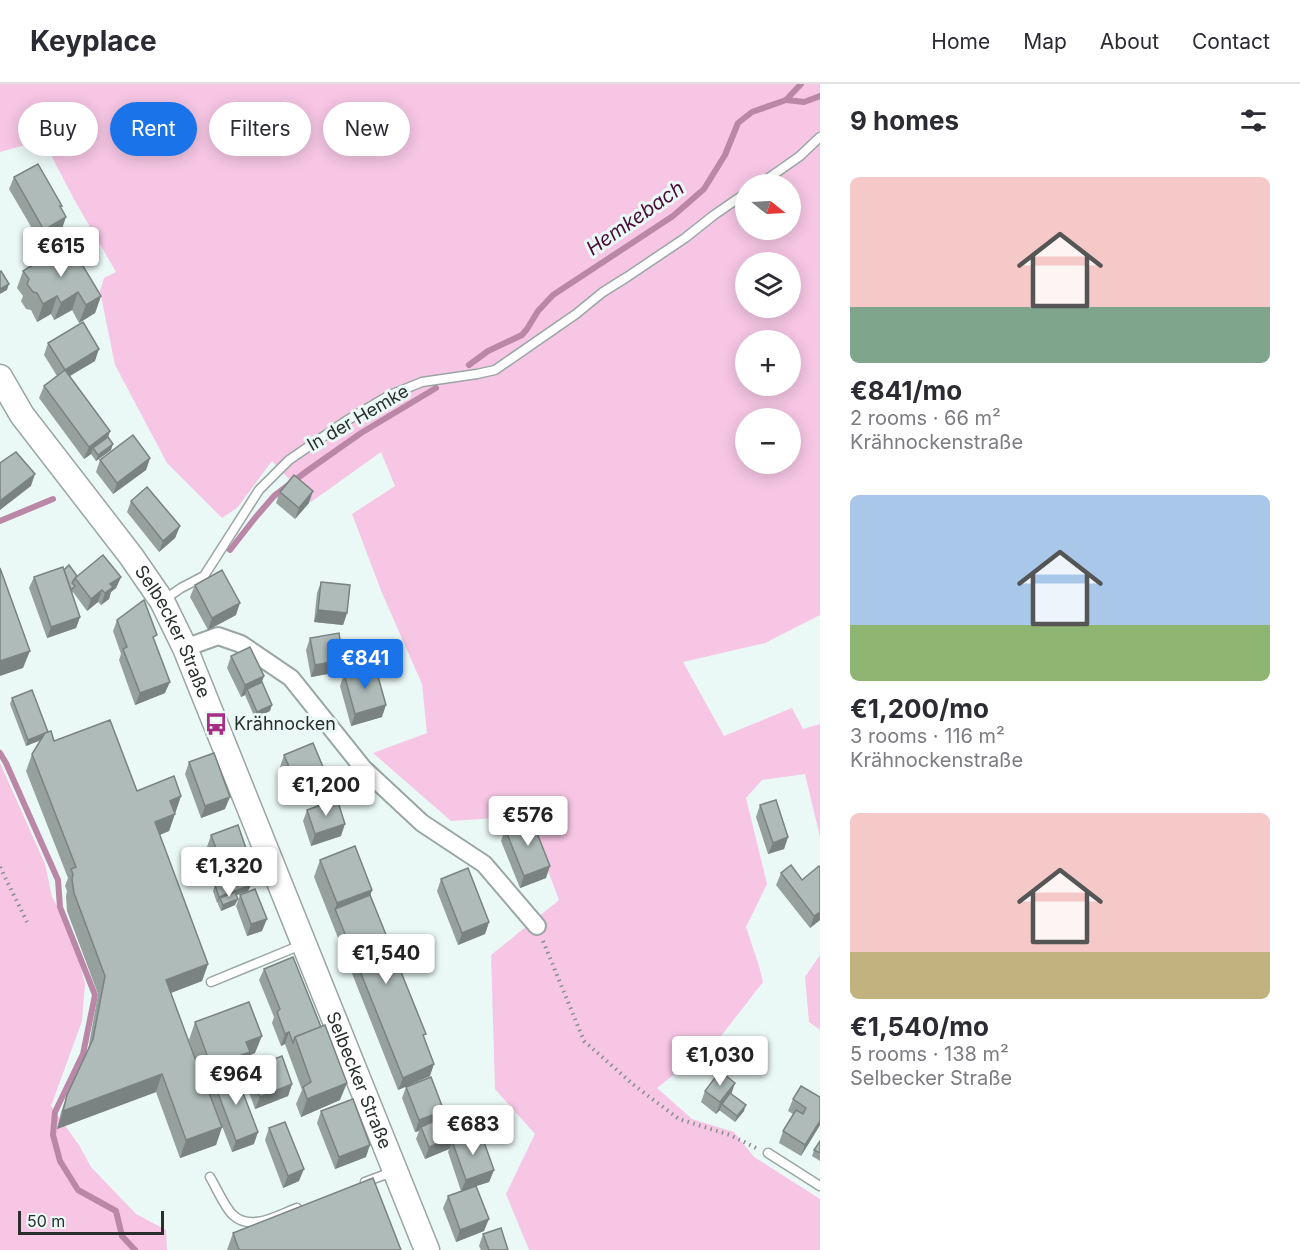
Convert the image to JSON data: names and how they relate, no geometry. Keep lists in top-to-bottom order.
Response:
{
  "streets": {
    "main road": ["Selbecker Straße"],
    "lane": ["In der Hemke"]
  },
  "crossings": [
    ["In der Hemke", "Selbecker Straße"]
  ],
  "water": ["Hemkebach"],
  "places": {
    "bus stop": ["Krähnocken"]
  },
  "scale_bar": "50 m",
  "north": "right",
  "page": {
    "header": "Keyplace",
    "nav": [
      "Home",
      "Map",
      "About",
      "Contact"
    ],
    "heading": "9 homes",
    "chip": [
      "Buy",
      "Rent",
      "Filters",
      "New"
    ],
    "list": [
      {
        "name": "€841/mo",
        "note": "2 rooms · 66 m² · Krähnockenstraße"
      },
      {
        "name": "€1,200/mo",
        "note": "3 rooms · 116 m² · Krähnockenstraße"
      },
      {
        "name": "€1,540/mo",
        "note": "5 rooms · 138 m² · Selbecker Straße"
      }
    ],
    "map_buttons": ["+", "−"],
    "price": [
      "€615",
      "€841",
      "€1,200",
      "€576",
      "€1,320",
      "€1,540",
      "€1,030",
      "€964",
      "€683"
    ],
    "scale": "50 m"
  }
}
